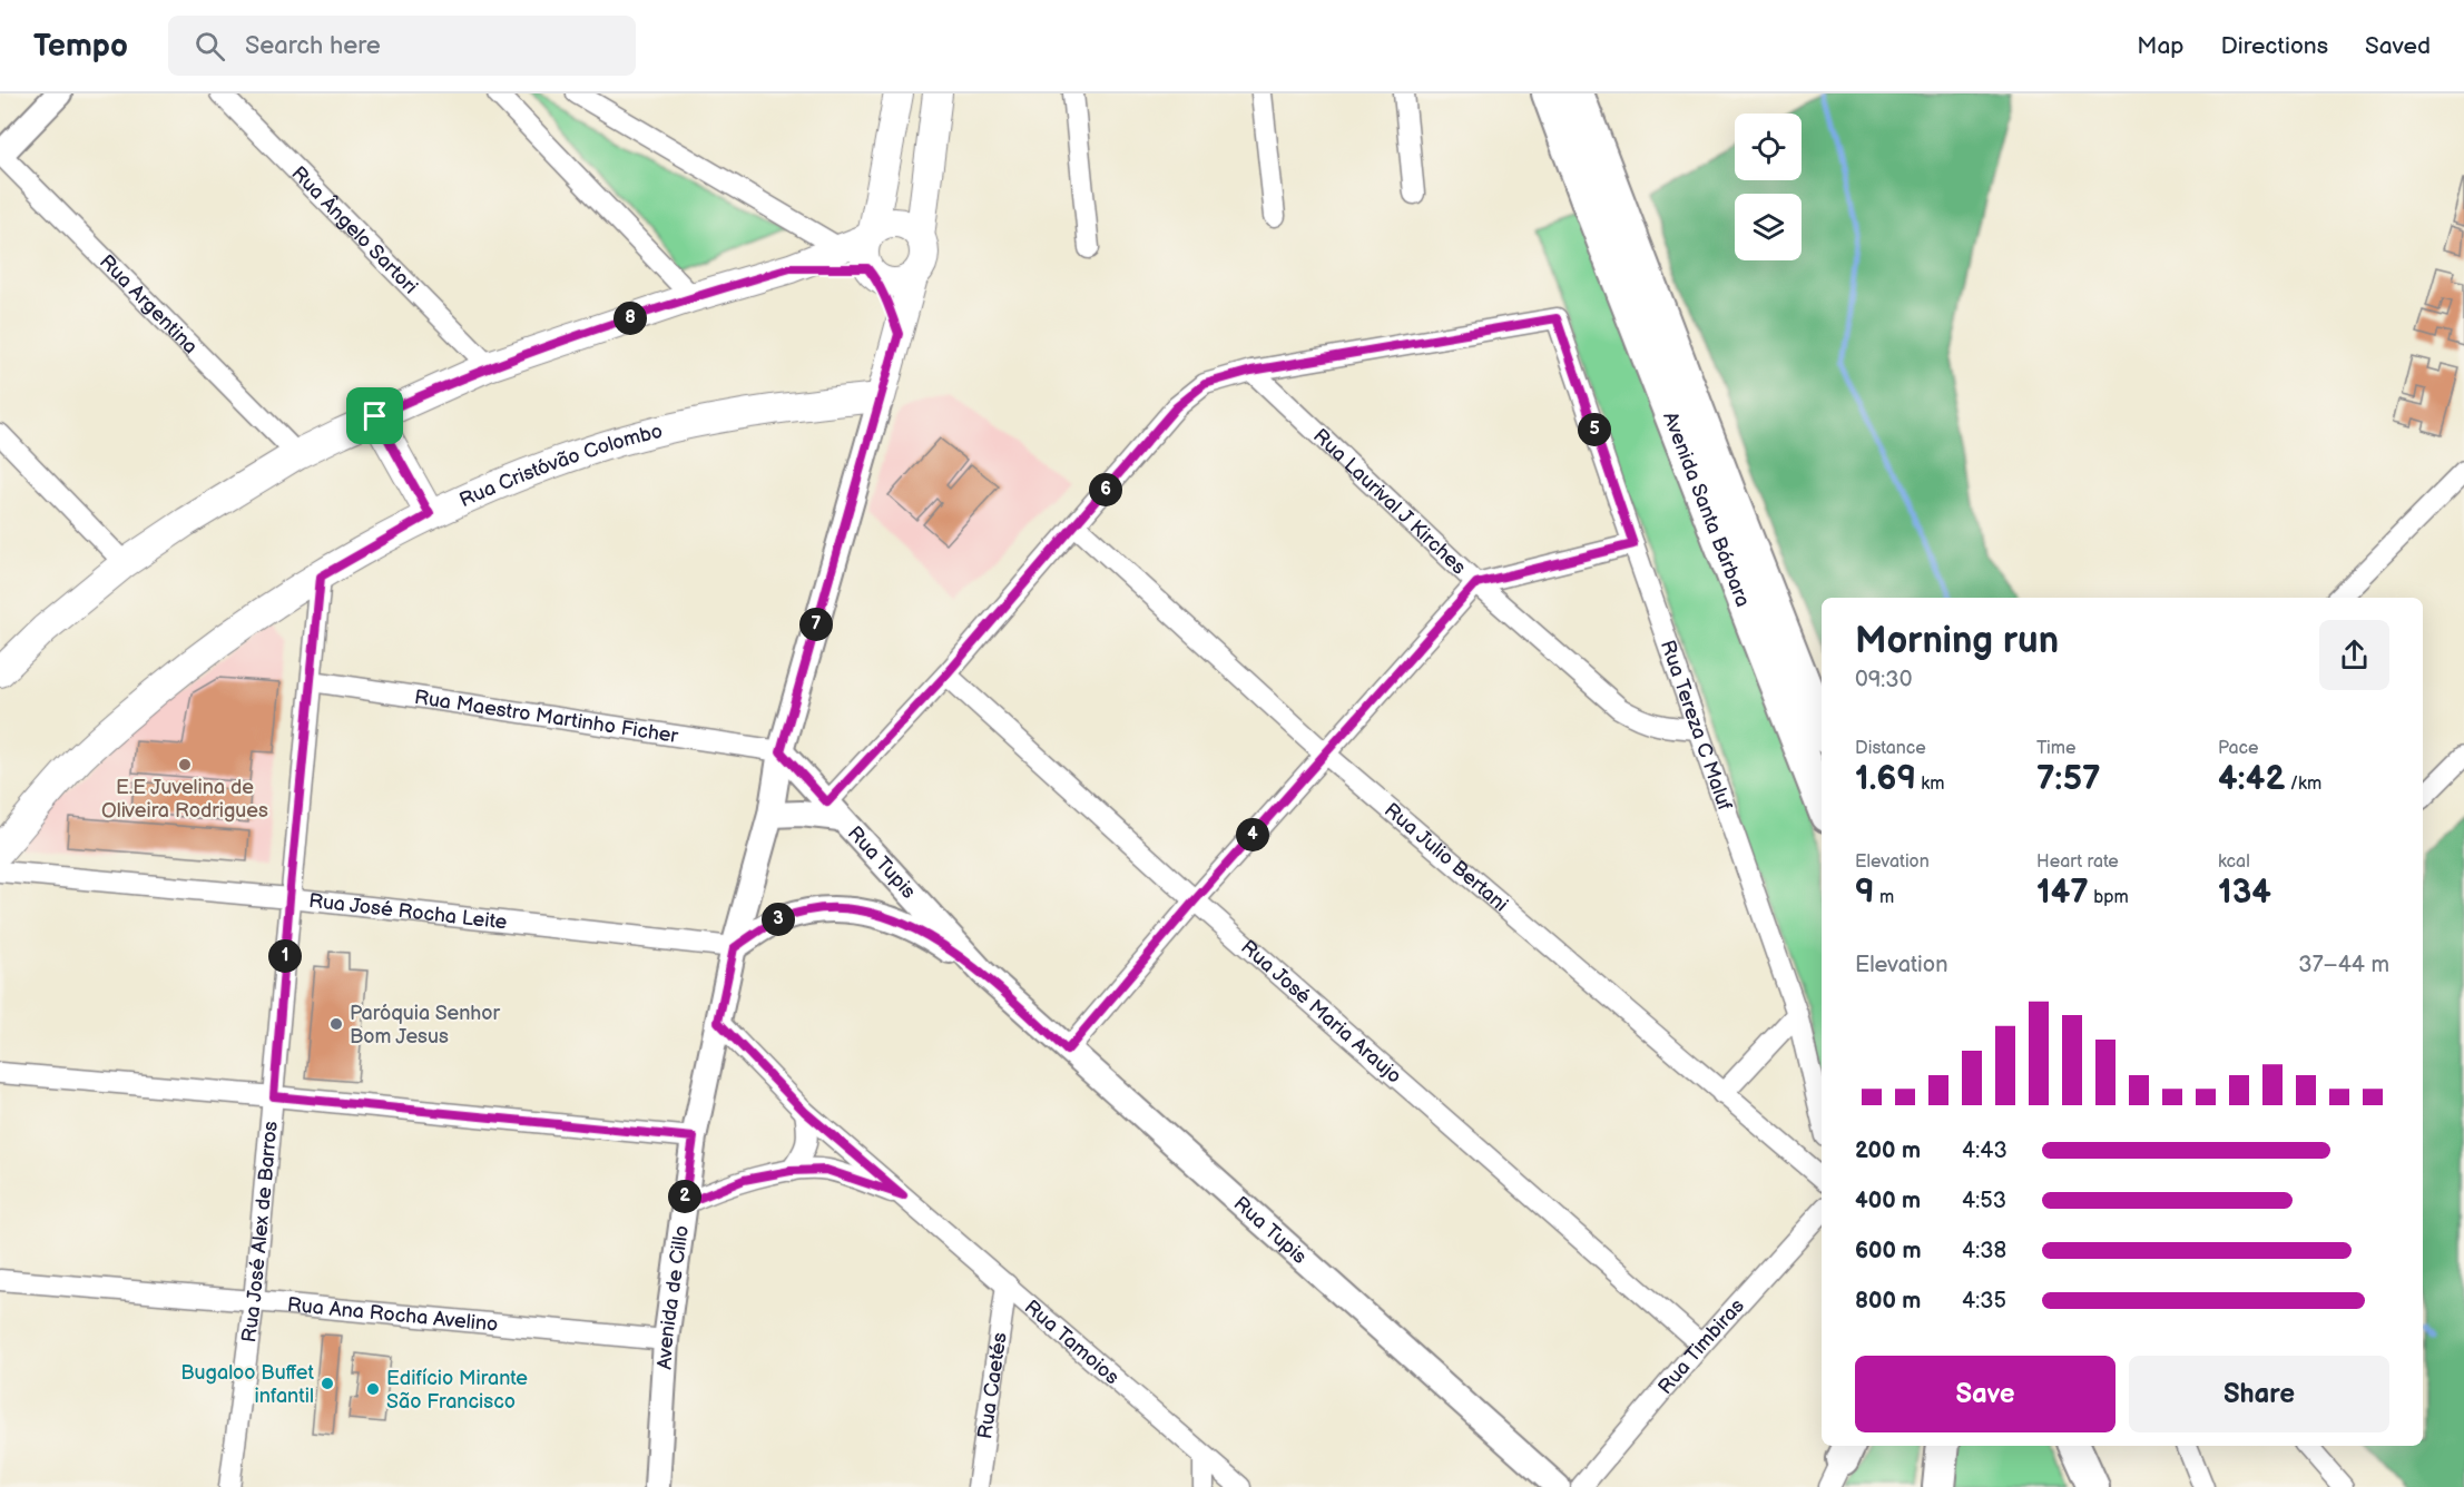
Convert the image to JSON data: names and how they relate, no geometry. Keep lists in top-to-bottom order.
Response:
{
  "streets": {
    "main road": ["Rua Cristóvão Colombo", "Avenida Santa Bárbara", "Avenida de Cillo"],
    "street": [
      "Rua Ângelo Sartori",
      "Rua Argentina",
      "Rua Laurival J Kirches",
      "Rua Maestro Martinho Ficher",
      "Rua Tereza C Maluf",
      "Rua Julio Bertani",
      "Rua Tupis",
      "Rua José Rocha Leite",
      "Rua José Maria Araujo",
      "Rua José Alex de Barros",
      "Rua Ana Rocha Avelino",
      "Rua Tamoios",
      "Rua Timbiras",
      "Rua Caetés"
    ]
  },
  "crossings": [
    ["Rua Cristóvão Colombo", "Rua José Alex de Barros"],
    ["Rua Cristóvão Colombo", "Avenida de Cillo"],
    ["Rua Laurival J Kirches", "Rua Tereza C Maluf"],
    ["Rua Maestro Martinho Ficher", "Rua Tupis"],
    ["Rua Maestro Martinho Ficher", "Rua José Alex de Barros"],
    ["Rua Maestro Martinho Ficher", "Avenida de Cillo"],
    ["Rua Tupis", "Rua José Rocha Leite"],
    ["Rua Tupis", "Avenida de Cillo"],
    ["Rua José Rocha Leite", "Rua José Alex de Barros"],
    ["Rua José Rocha Leite", "Avenida de Cillo"],
    ["Rua José Maria Araujo", "Rua Timbiras"],
    ["Rua José Alex de Barros", "Rua Ana Rocha Avelino"],
    ["Avenida de Cillo", "Rua Ana Rocha Avelino"],
    ["Avenida de Cillo", "Rua Tamoios"],
    ["Rua Tamoios", "Rua Caetés"]
  ],
  "places": [
    "E.E Juvelina de Oliveira Rodrigues",
    "Paróquia Senhor Bom Jesus",
    "Bugaloo Buffet infantil",
    "Edifício Mirante São Francisco"
  ],
  "page": {
    "header": "Tempo",
    "search": "Search here",
    "nav": ["Map", "Directions", "Saved"],
    "pins": [
      "8",
      "5",
      "6",
      "7",
      "4",
      "3",
      "1",
      "2"
    ],
    "heading": ["Morning run", "09:30"],
    "stats": [
      ["Distance", "1.69 km"],
      ["Time", "7:57"],
      ["Pace", "4:42 /km"],
      ["Elevation", "9 m"],
      ["Heart rate", "147 bpm"],
      ["kcal", "134"]
    ],
    "chart": ["Elevation", "37–44 m"],
    "list": [
      {
        "name": "200 m",
        "note": "4:43"
      },
      {
        "name": "400 m",
        "note": "4:53"
      },
      {
        "name": "600 m",
        "note": "4:38"
      },
      {
        "name": "800 m",
        "note": "4:35"
      }
    ],
    "buttons": ["Save", "Share"]
  }
}
